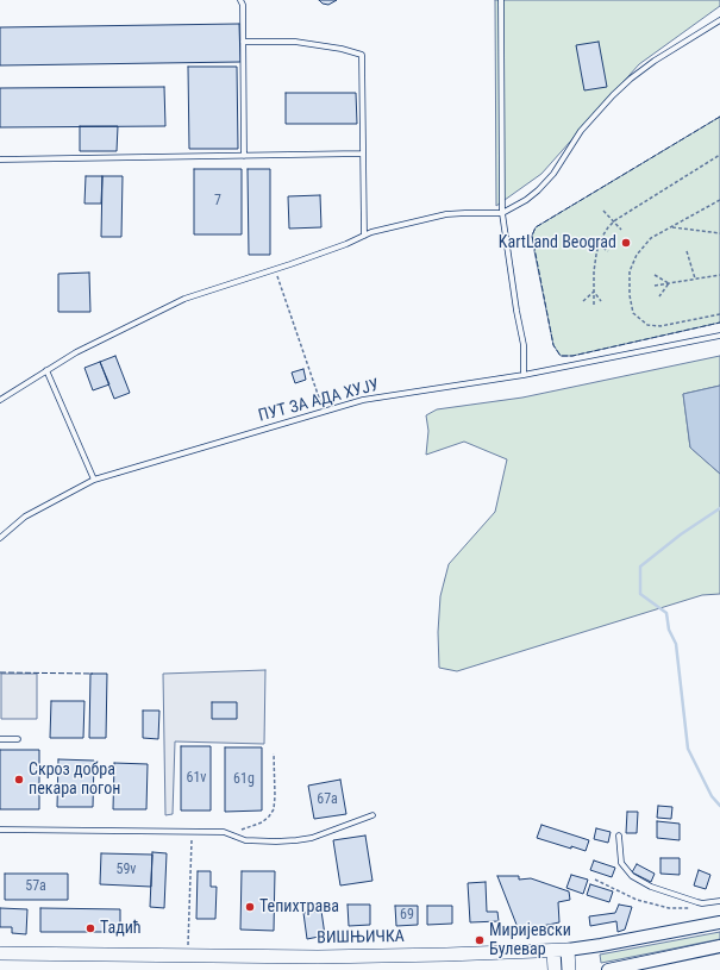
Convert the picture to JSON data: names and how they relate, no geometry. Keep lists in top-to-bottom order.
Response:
{
  "streets": {
    "main road": ["ВИШЊИЧКА"],
    "lane": ["ПУТ ЗА АДА ХУЈУ"]
  },
  "places": [
    "KartLand Beograd",
    "Скроз добра пекара погон",
    "Тепихтрава",
    "Тадић",
    "Миријевски Булевар"
  ],
  "house_numbers": [
    "7",
    "61v",
    "61g",
    "67a",
    "59v",
    "57a",
    "69"
  ]
}
